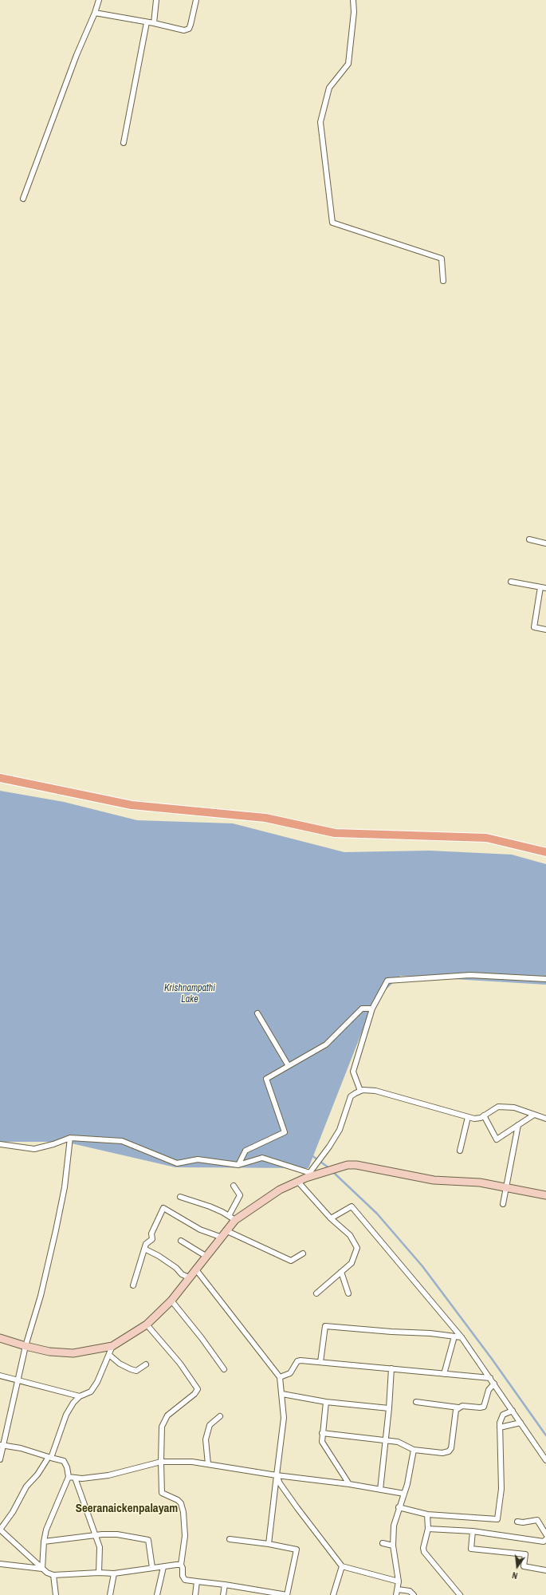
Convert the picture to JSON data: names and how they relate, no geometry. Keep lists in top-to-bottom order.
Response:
{
  "districts": ["Seeranaickenpalayam"],
  "water": ["Krishnampathi Lake"],
  "north": "bottom"
}
